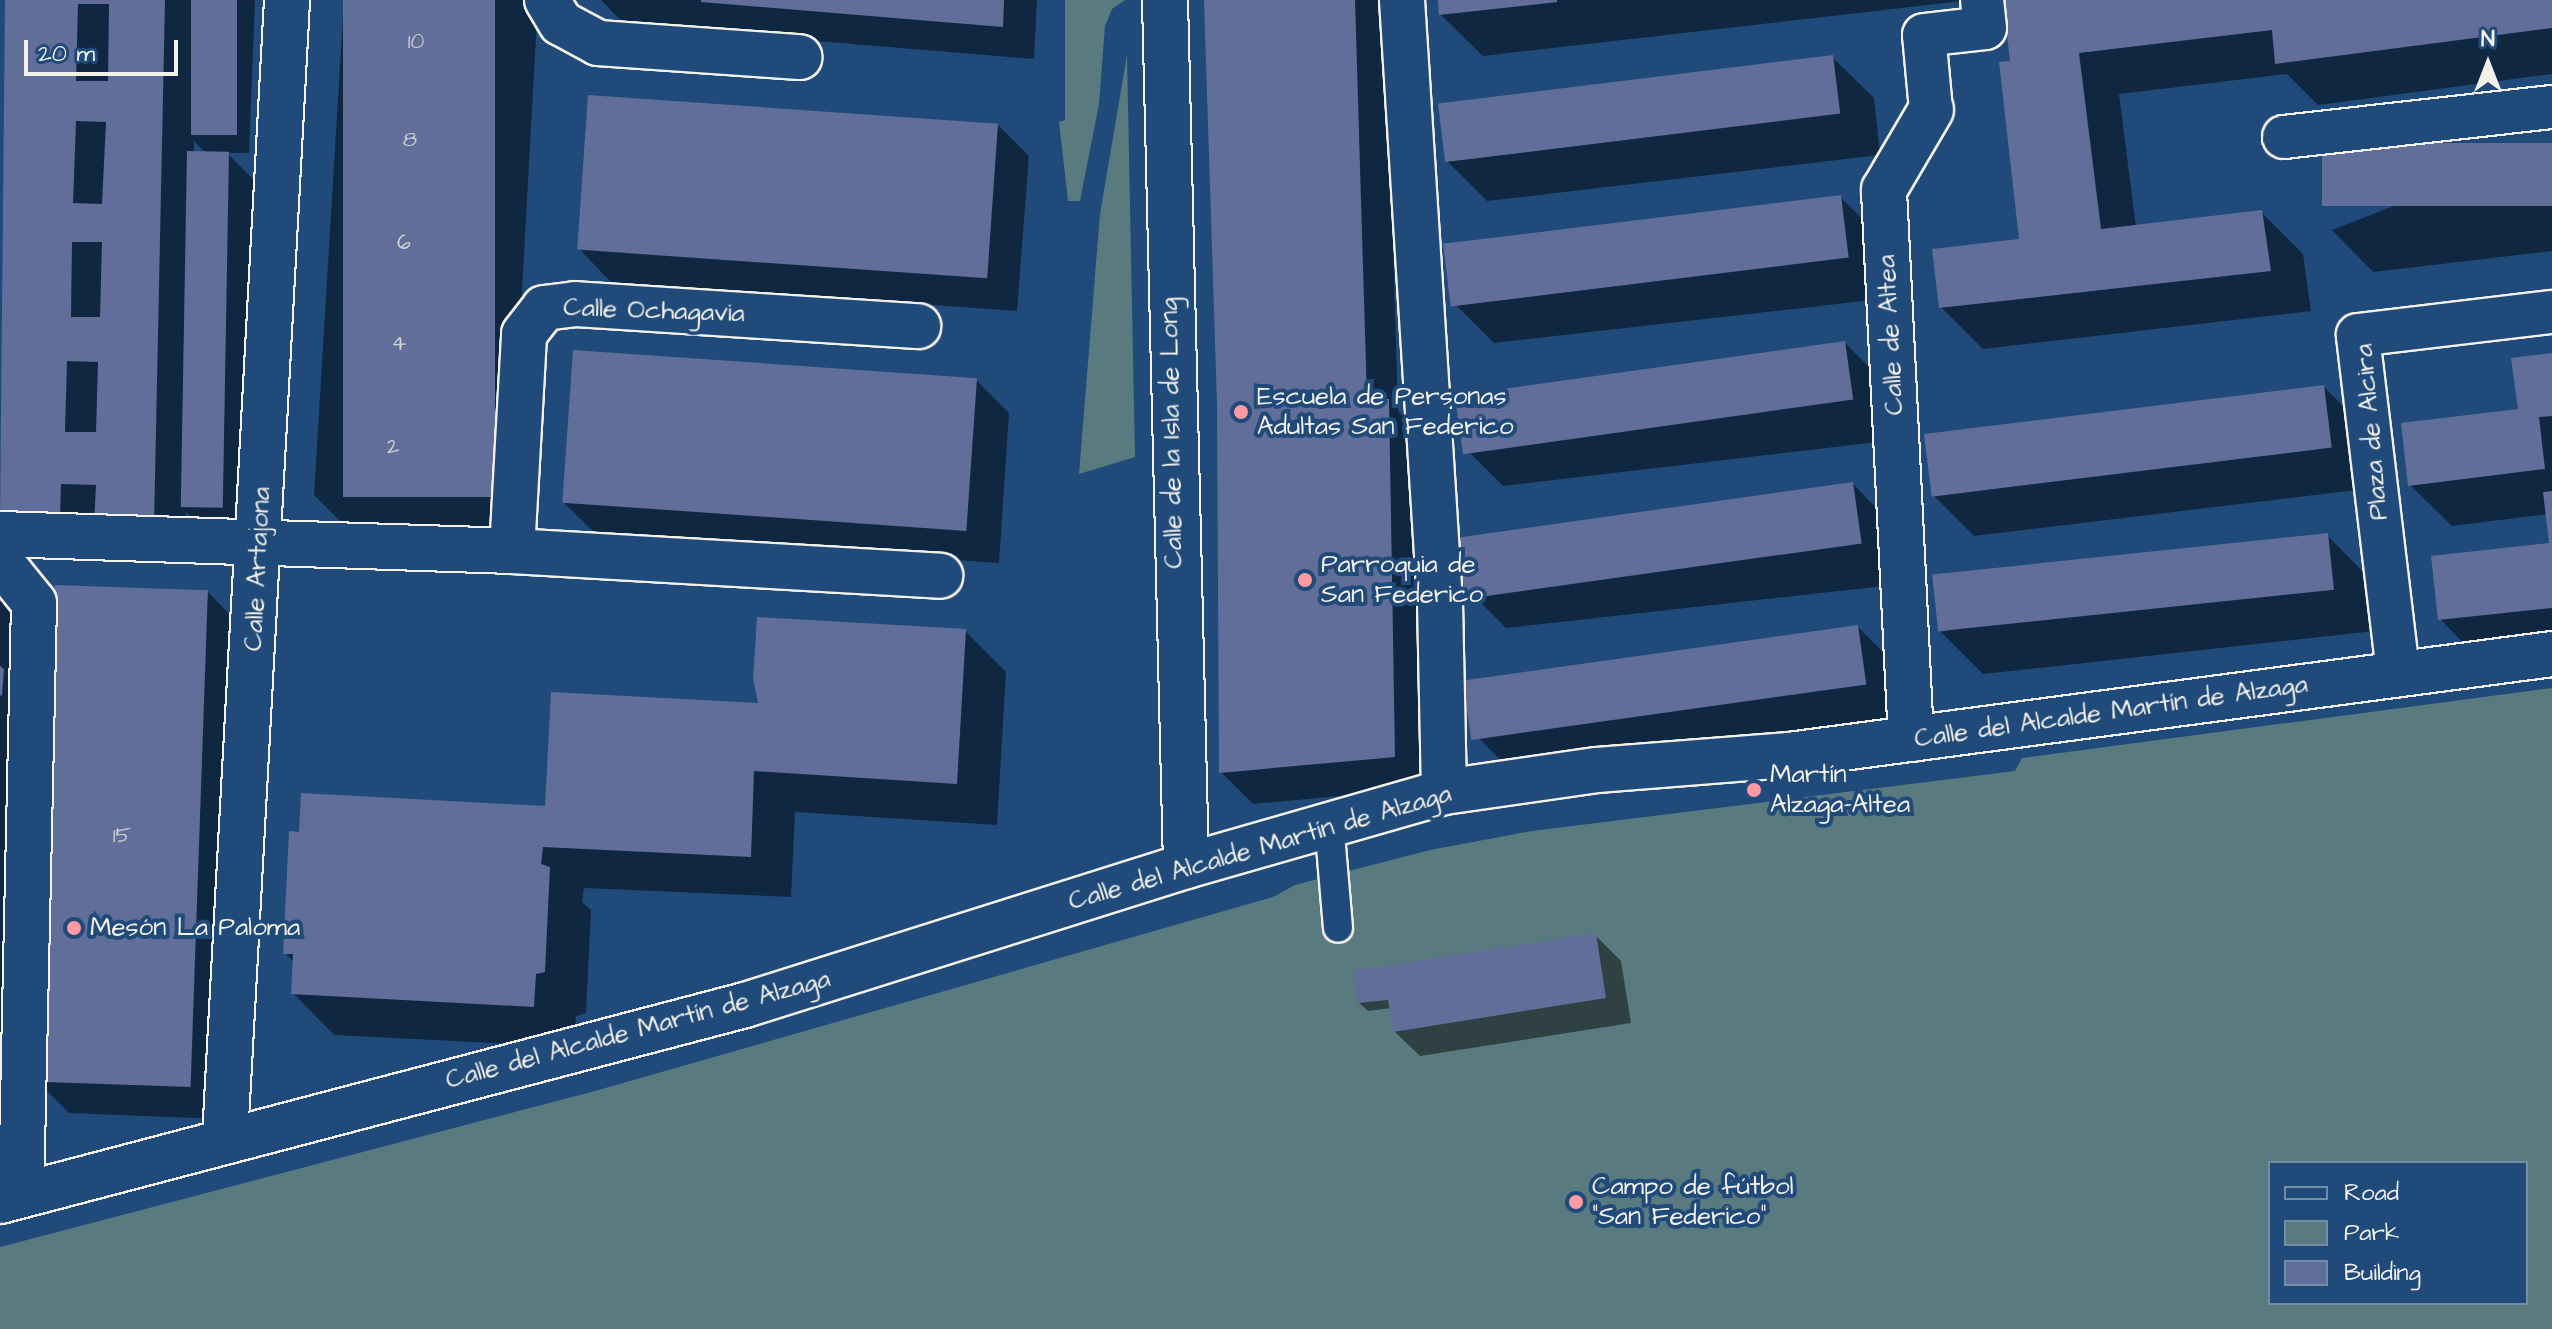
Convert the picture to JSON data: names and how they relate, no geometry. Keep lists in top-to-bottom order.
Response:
{
  "streets": {
    "street": [
      "Calle Ochagavia",
      "Calle de Altea",
      "Plaza de Alcira",
      "Calle de la Isla de Long",
      "Calle Artajona",
      "Calle del Alcalde Martín de Alzaga"
    ]
  },
  "crossings": [
    ["Calle de Altea", "Calle del Alcalde Martín de Alzaga"],
    ["Plaza de Alcira", "Calle del Alcalde Martín de Alzaga"],
    ["Calle de la Isla de Long", "Calle del Alcalde Martín de Alzaga"],
    ["Calle Artajona", "Calle del Alcalde Martín de Alzaga"]
  ],
  "places": [
    "Escuela de Personas Adultas San Federico",
    "Parroquia de San Federico",
    "Martín Alzaga-Altea",
    "Mesón La Paloma",
    "Campo de fútbol \"San Federico\""
  ],
  "house_numbers": [
    "10",
    "8",
    "6",
    "4",
    "2",
    "15"
  ],
  "legend": ["Road", "Park", "Building"],
  "scale_bar": "20 m",
  "north": "top"
}
